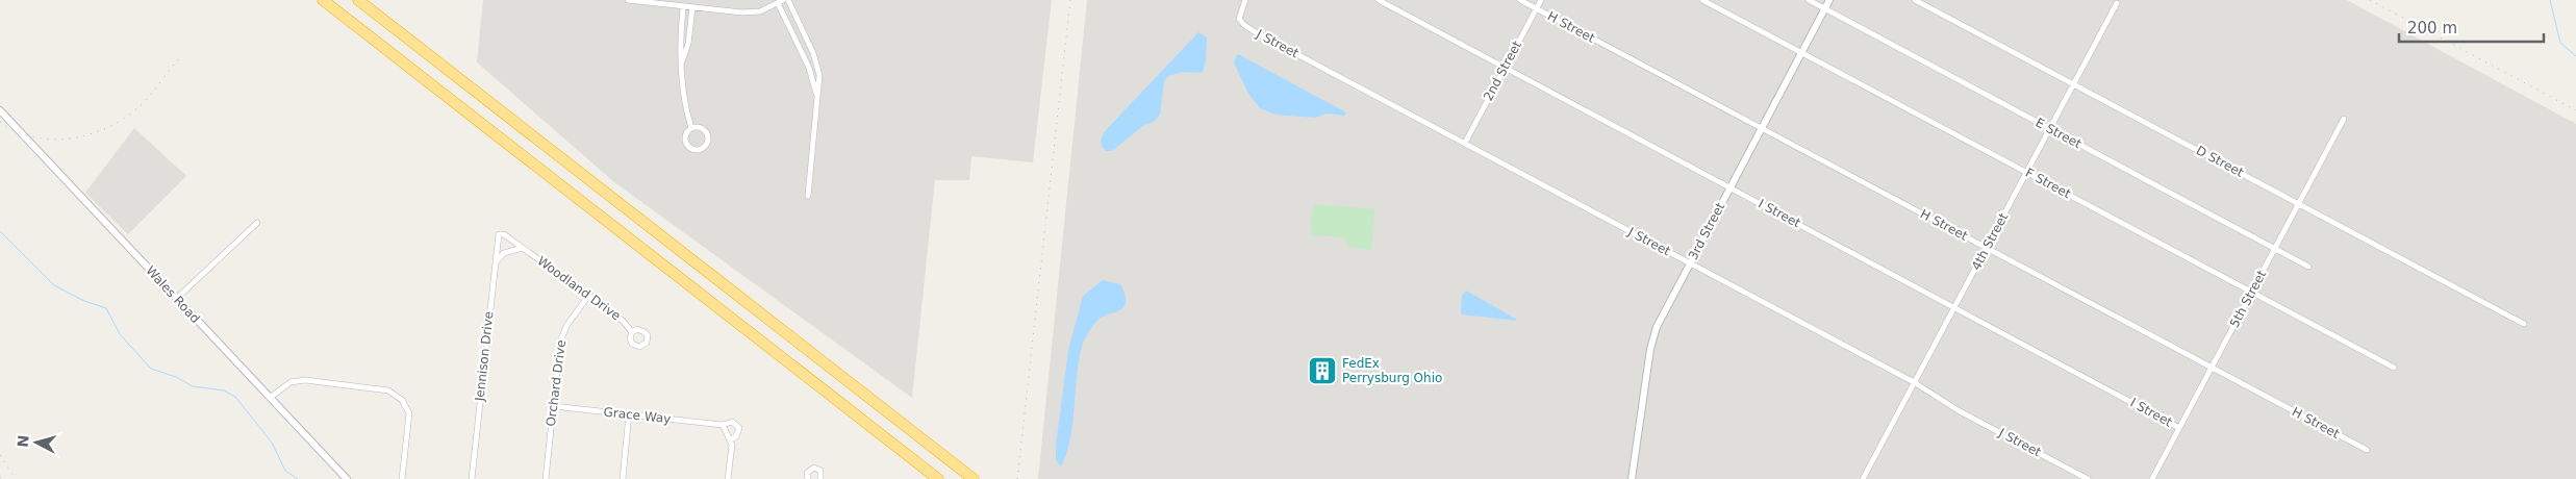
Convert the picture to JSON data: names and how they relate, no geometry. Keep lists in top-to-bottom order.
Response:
{
  "streets": {
    "street": [
      "H Street",
      "J Street",
      "2nd Street",
      "E Street",
      "D Street",
      "F Street",
      "I Street",
      "3rd Street",
      "4th Street",
      "Woodland Drive",
      "Wales Road",
      "5th Street",
      "Jennison Drive",
      "Orchard Drive",
      "Grace Way"
    ]
  },
  "crossings": [
    ["H Street", "2nd Street"],
    ["H Street", "3rd Street"],
    ["H Street", "4th Street"],
    ["H Street", "5th Street"],
    ["J Street", "2nd Street"],
    ["J Street", "3rd Street"],
    ["J Street", "4th Street"],
    ["2nd Street", "I Street"],
    ["E Street", "3rd Street"],
    ["E Street", "4th Street"],
    ["E Street", "5th Street"],
    ["D Street", "4th Street"],
    ["D Street", "5th Street"],
    ["F Street", "3rd Street"],
    ["F Street", "4th Street"],
    ["F Street", "5th Street"],
    ["I Street", "3rd Street"],
    ["I Street", "4th Street"],
    ["I Street", "5th Street"],
    ["Woodland Drive", "Jennison Drive"],
    ["Woodland Drive", "Orchard Drive"],
    ["Orchard Drive", "Grace Way"]
  ],
  "places": {
    "building": ["FedEx Perrysburg Ohio"]
  },
  "scale_bar": "200 m",
  "north": "left"
}
